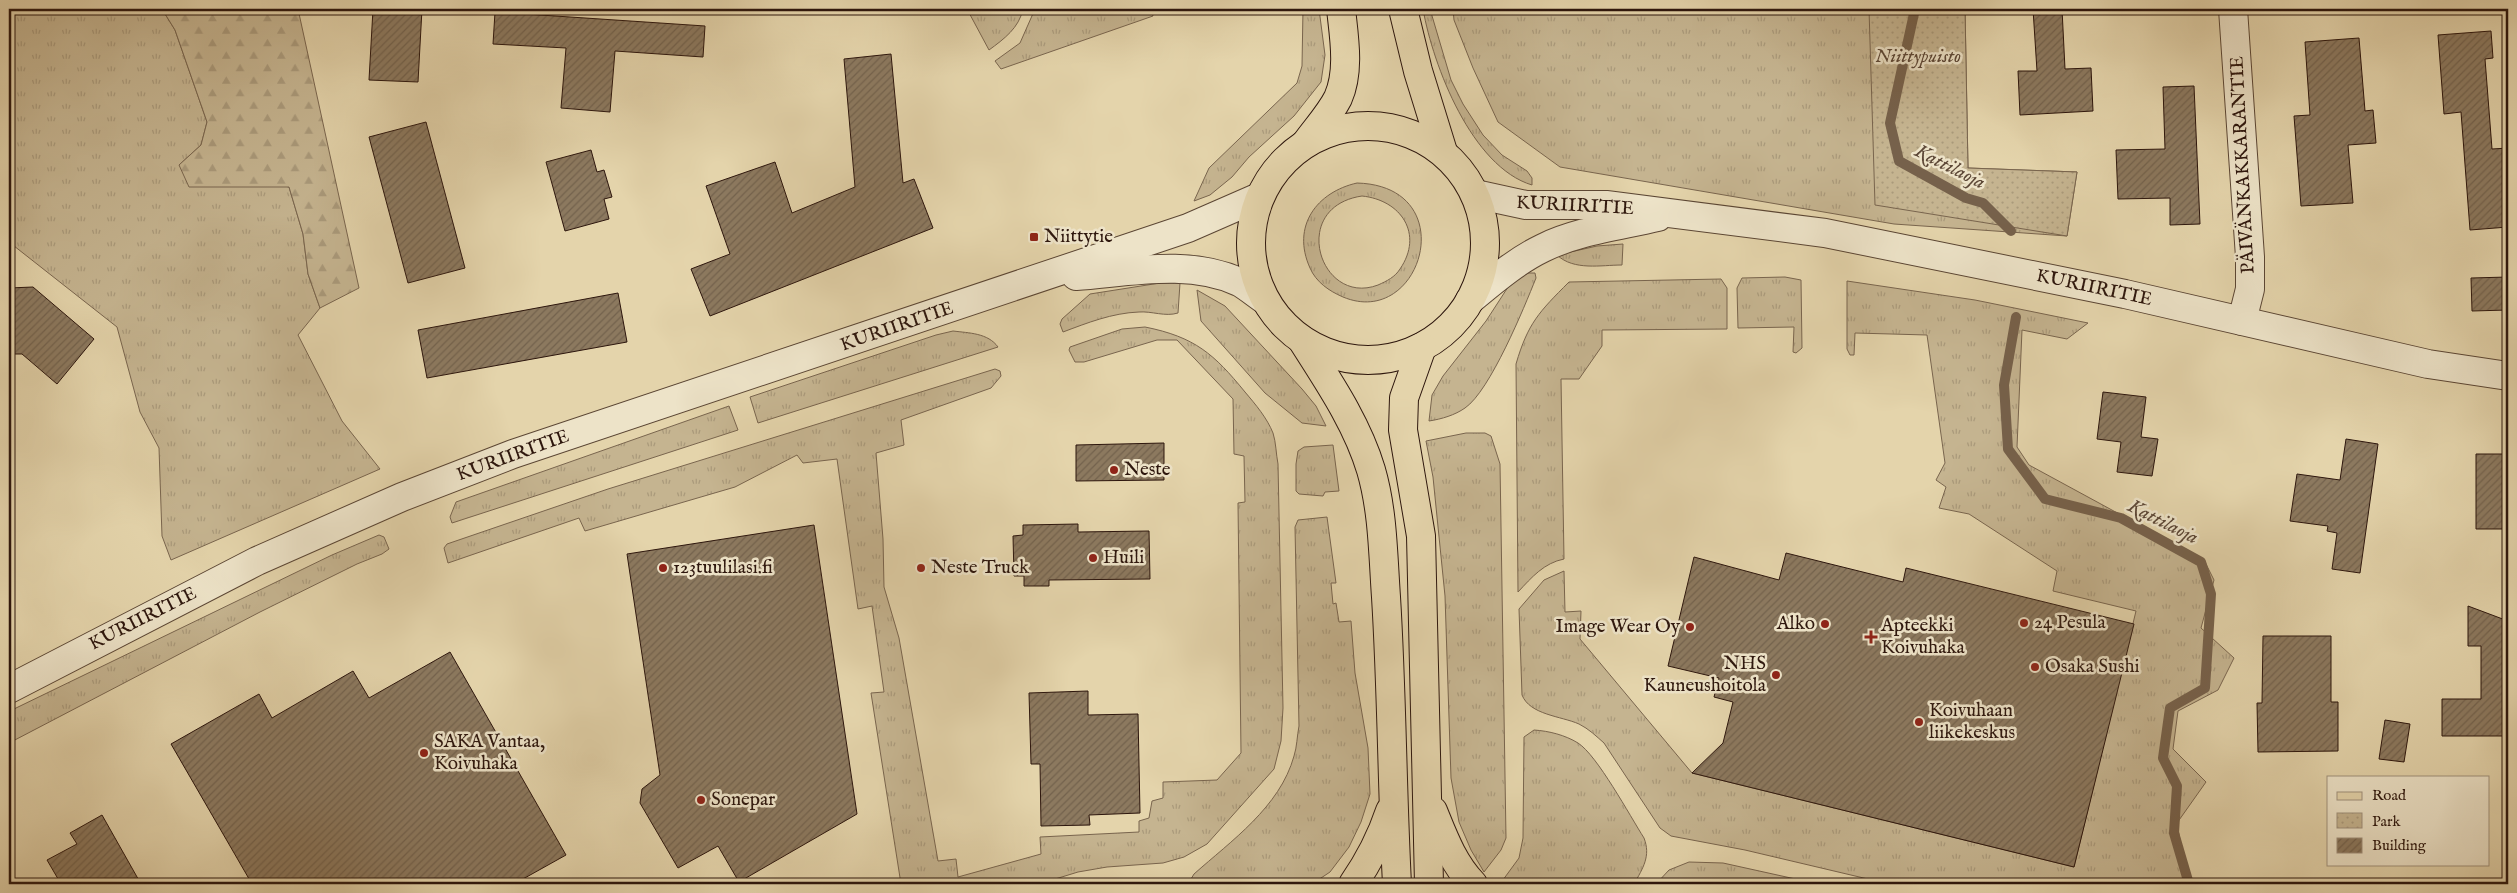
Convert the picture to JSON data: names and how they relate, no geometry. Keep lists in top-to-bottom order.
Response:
{
  "streets": {
    "street": ["PÄIVÄNKAKKARANTIE", "KURIIRITIE"]
  },
  "crossings": [
    ["PÄIVÄNKAKKARANTIE", "KURIIRITIE"]
  ],
  "water": ["Kattilaoja"],
  "parks": ["Niittypuisto"],
  "places": {
    "transit": ["Niittytie"],
    "other": [
      "Neste",
      "Huili",
      "123tuulilasi.fi",
      "Neste Truck",
      "24 Pesula",
      "Alko",
      "Image Wear Oy",
      "Osaka Sushi",
      "NHS Kauneushoitola",
      "Koivuhaan liikekeskus",
      "SAKA Vantaa, Koivuhaka",
      "Sonepar"
    ],
    "health": ["Apteekki Koivuhaka"]
  },
  "legend": ["Road", "Park", "Building"]
}
